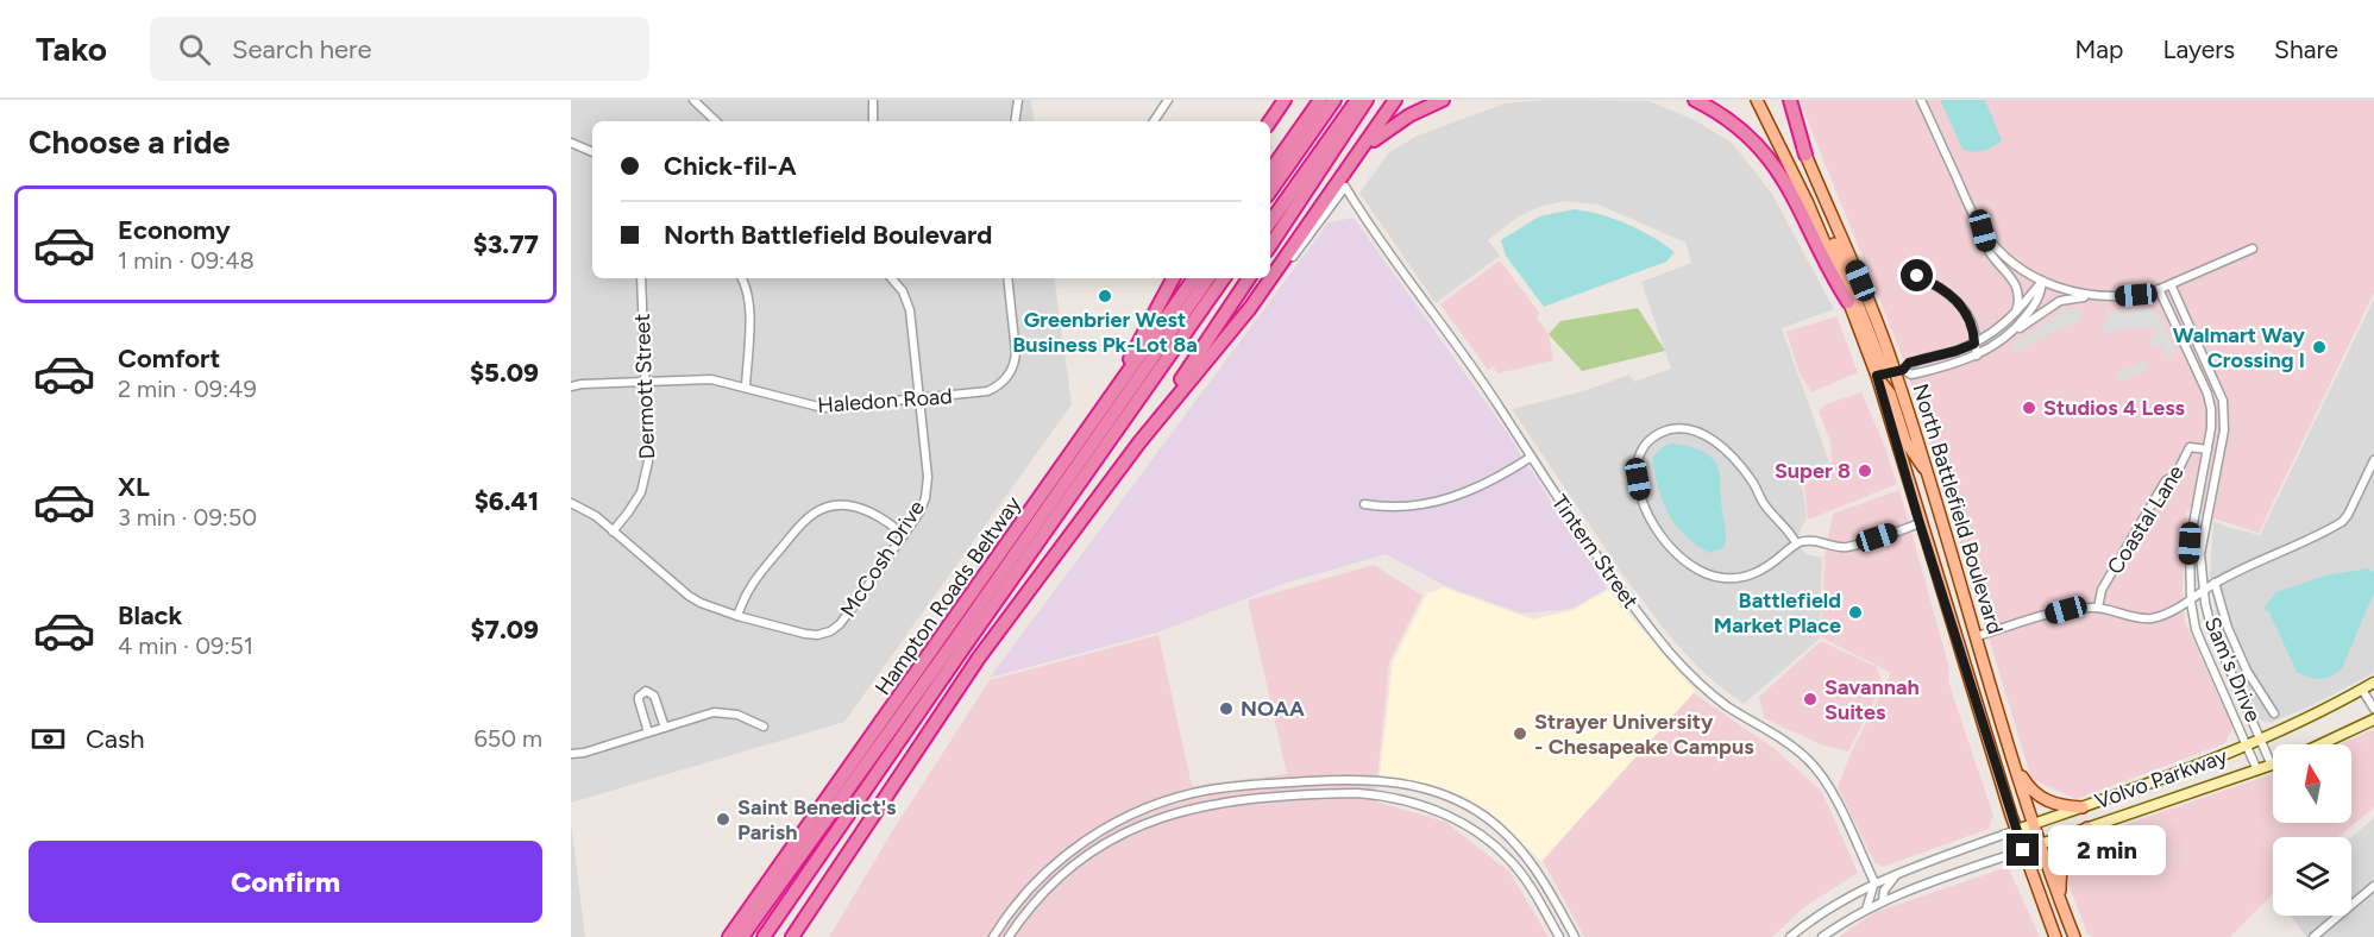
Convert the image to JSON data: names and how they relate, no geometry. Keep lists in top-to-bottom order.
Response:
{
  "streets": {
    "highway": ["Hampton Roads Beltway"],
    "main road": ["North Battlefield Boulevard", "Volvo Parkway"],
    "street": [
      "Dermott Street",
      "Haledon Road",
      "Coastal Lane",
      "Tintern Street",
      "McCosh Drive",
      "Sam's Drive"
    ]
  },
  "crossings": [
    ["Dermott Street", "Haledon Road"],
    ["Dermott Street", "McCosh Drive"],
    ["Haledon Road", "McCosh Drive"],
    ["North Battlefield Boulevard", "Volvo Parkway"],
    ["Coastal Lane", "Sam's Drive"],
    ["Tintern Street", "Volvo Parkway"],
    ["Sam's Drive", "Volvo Parkway"]
  ],
  "places": [
    "Greenbrier West Business Pk-Lot 8a",
    "Walmart Way Crossing I",
    "Studios 4 Less",
    "Super 8",
    "Battlefield Market Place",
    "Savannah Suites",
    "NOAA",
    "Strayer University - Chesapeake Campus",
    "Saint Benedict's Parish"
  ],
  "north": "top",
  "page": {
    "header": "Tako",
    "search": "Search here",
    "nav": ["Map", "Layers", "Share"],
    "heading": "Choose a ride",
    "banner": ["Chick-fil-A", "North Battlefield Boulevard"],
    "list": [
      {
        "name": "Economy",
        "note": "1 min · 09:48",
        "value": "$3.77"
      },
      {
        "name": "Comfort",
        "note": "2 min · 09:49",
        "value": "$5.09"
      },
      {
        "name": "XL",
        "note": "3 min · 09:50",
        "value": "$6.41"
      },
      {
        "name": "Black",
        "note": "4 min · 09:51",
        "value": "$7.09"
      }
    ],
    "pay": ["Cash", "650 m"],
    "bubble": "2 min",
    "buttons": "Confirm"
  }
}
